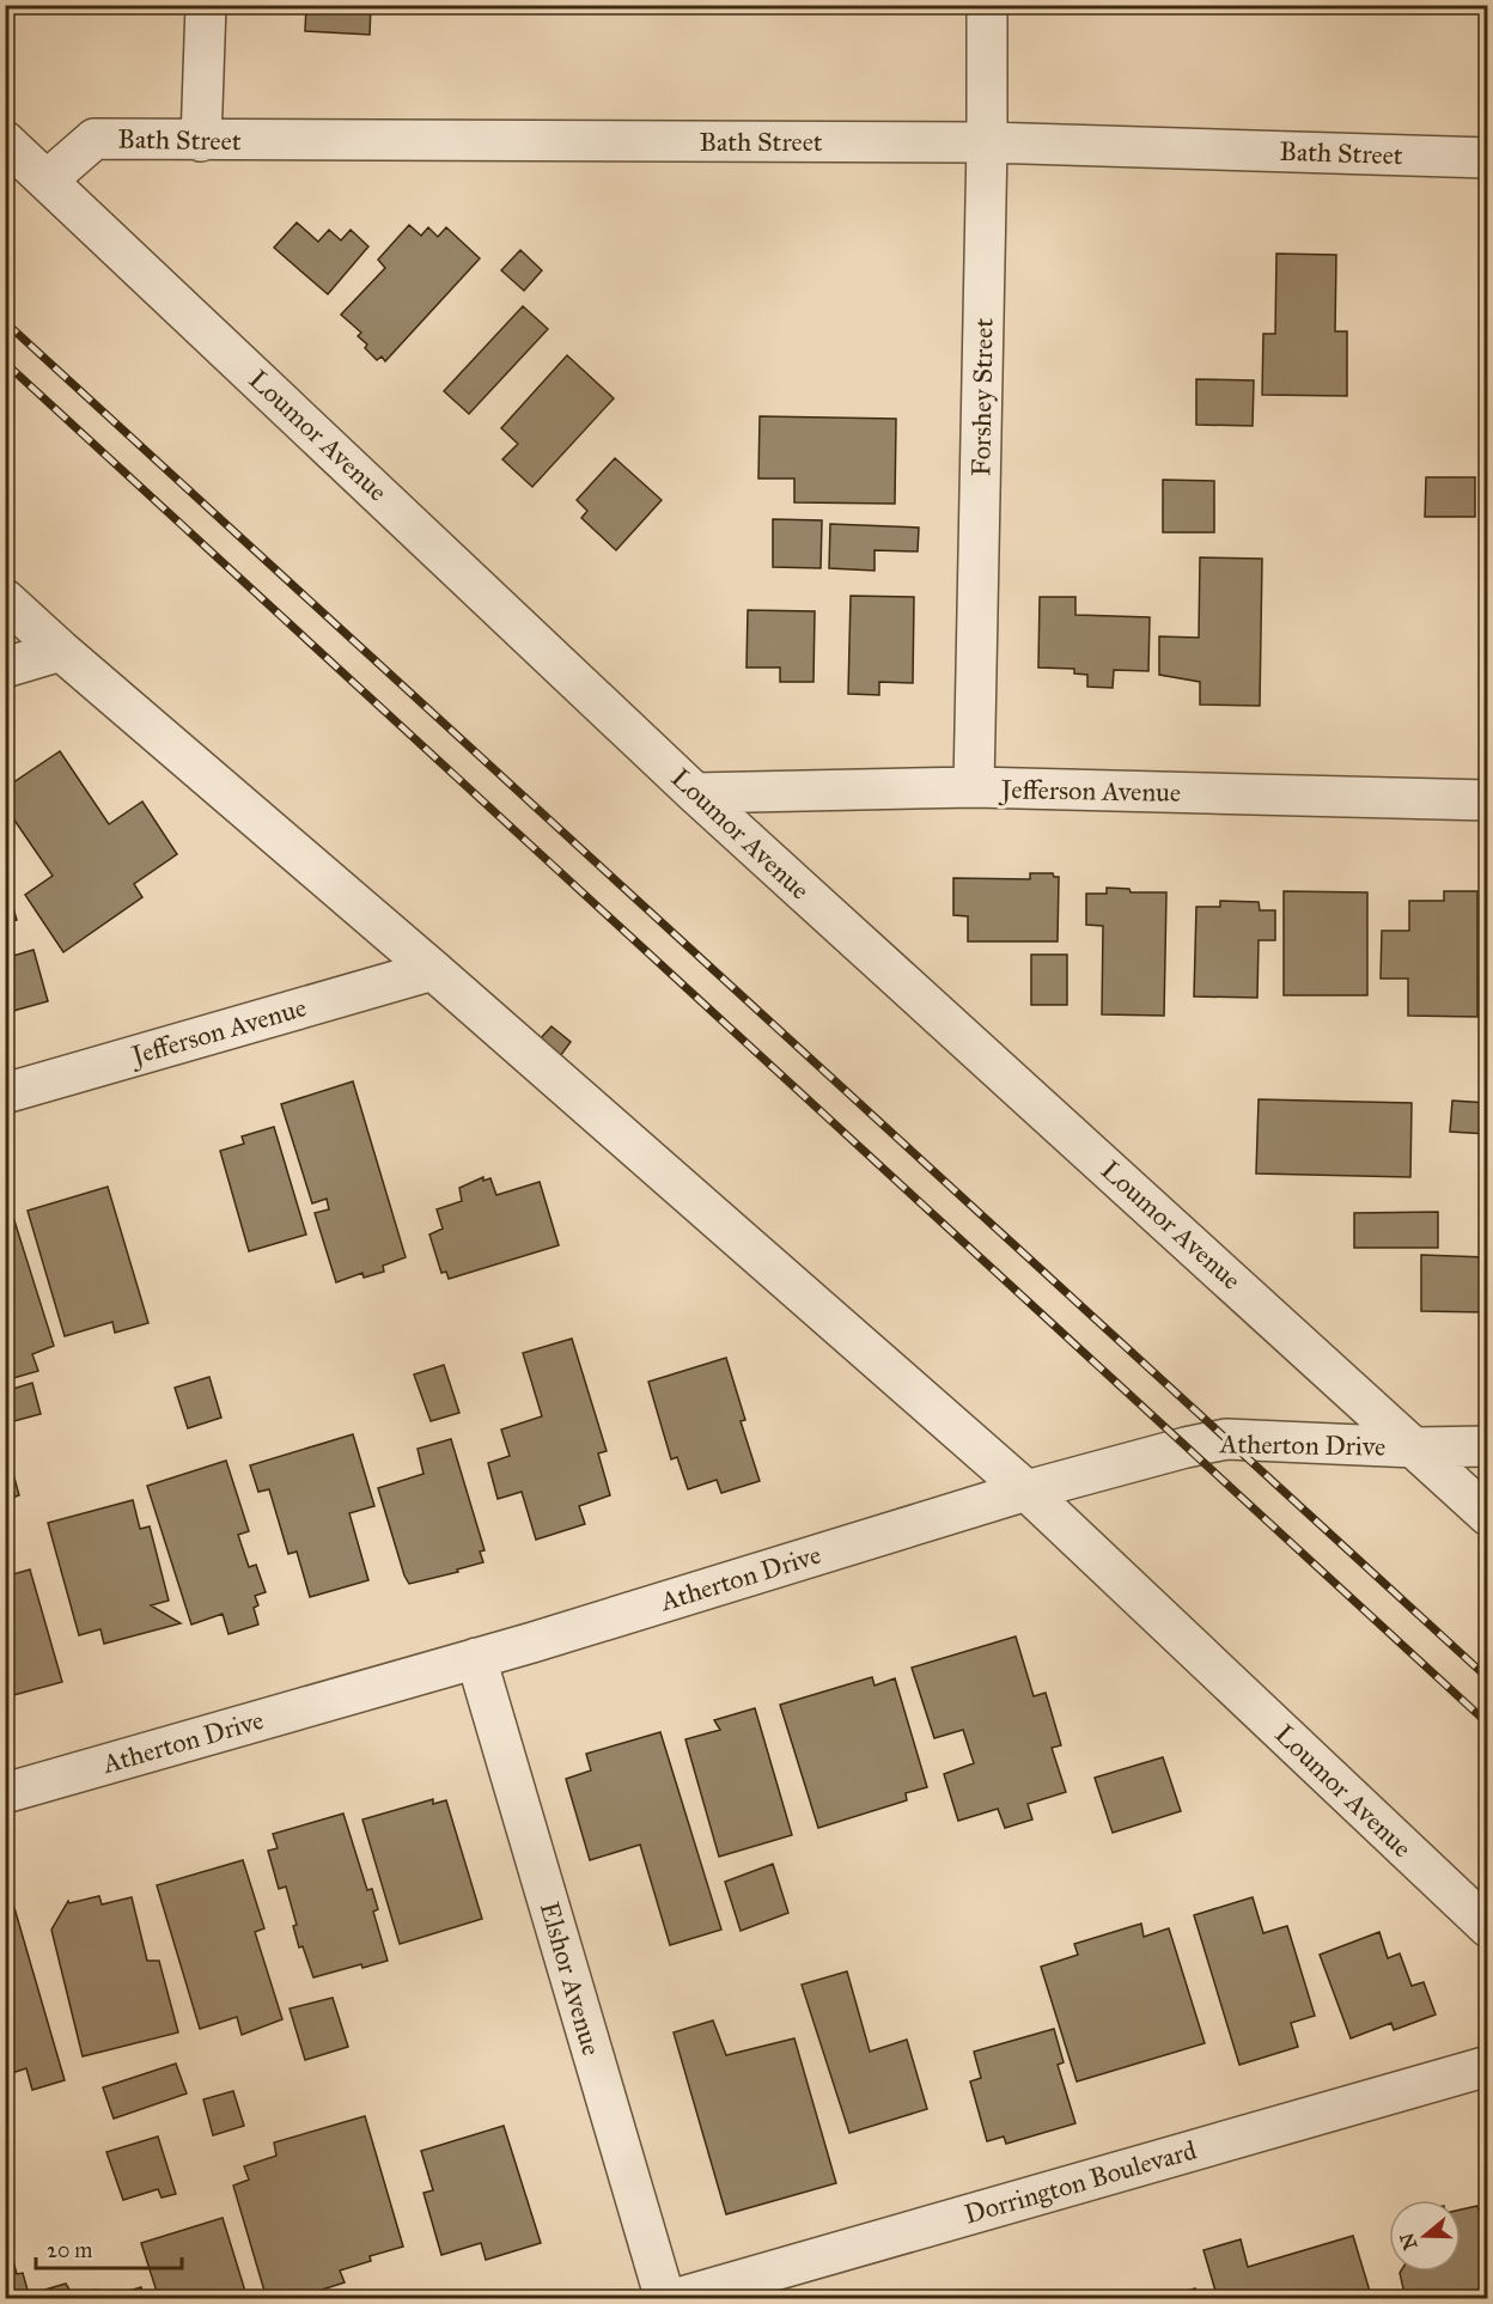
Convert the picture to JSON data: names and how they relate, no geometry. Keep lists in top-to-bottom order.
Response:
{
  "streets": {
    "street": [
      "Bath Street",
      "Forshey Street",
      "Loumor Avenue",
      "Jefferson Avenue",
      "Atherton Drive",
      "Elshor Avenue",
      "Dorrington Boulevard"
    ]
  },
  "crossings": [
    ["Bath Street", "Forshey Street"],
    ["Bath Street", "Loumor Avenue"],
    ["Forshey Street", "Jefferson Avenue"],
    ["Loumor Avenue", "Jefferson Avenue"],
    ["Loumor Avenue", "Atherton Drive"],
    ["Atherton Drive", "Elshor Avenue"]
  ],
  "scale_bar": "20 m",
  "north": "left"
}
